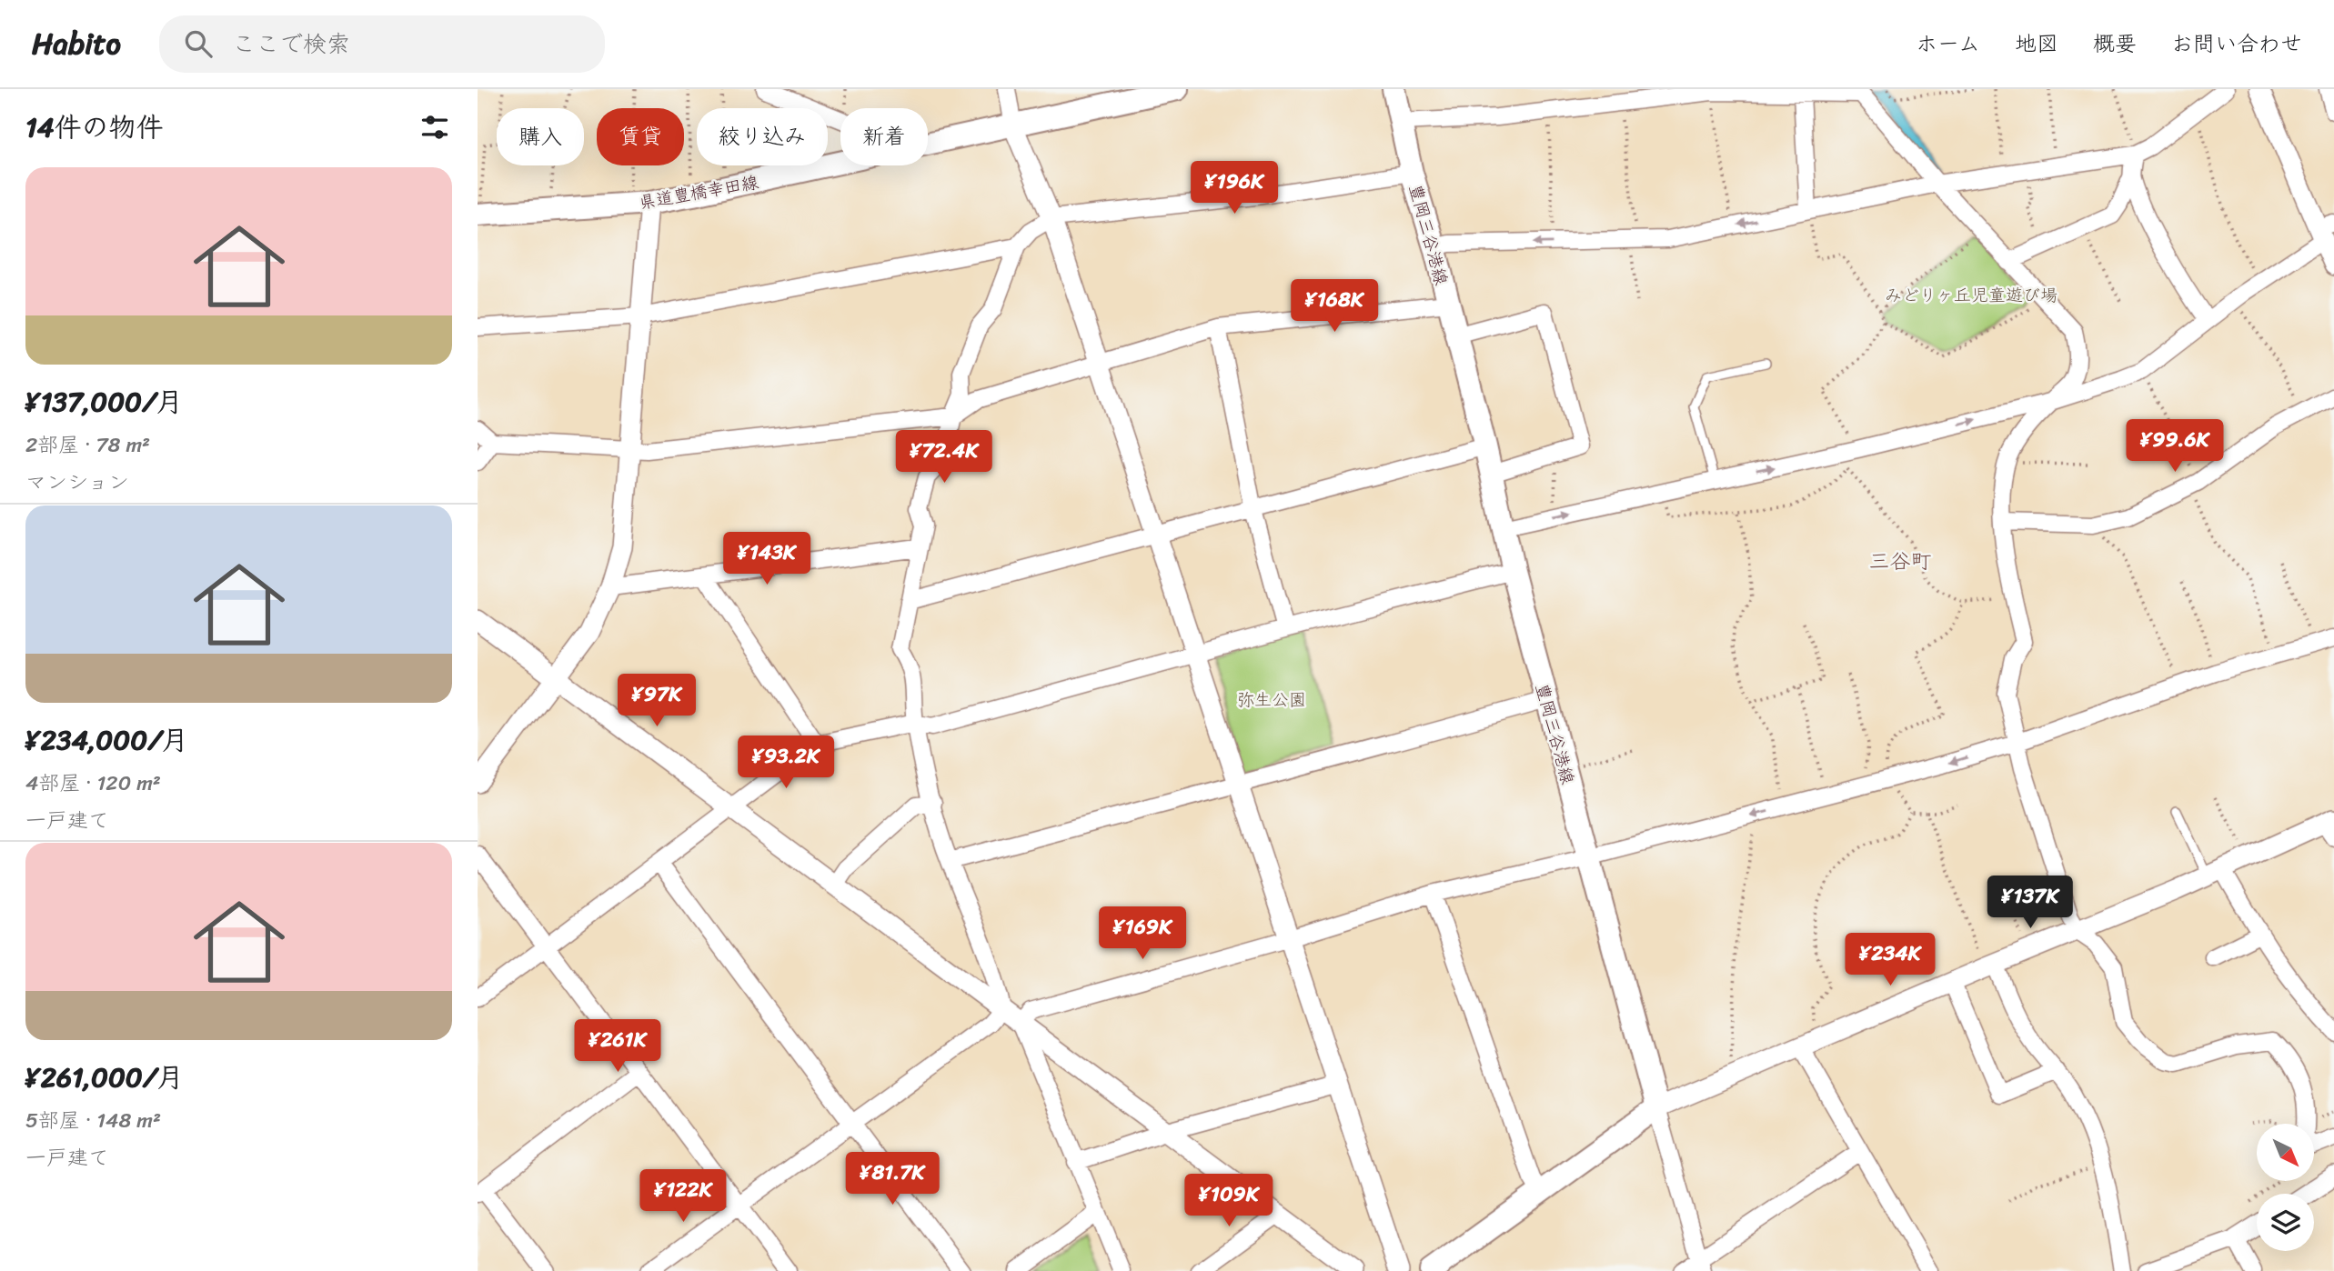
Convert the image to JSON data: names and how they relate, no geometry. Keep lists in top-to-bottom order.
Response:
{
  "streets": {
    "main road": ["県道豊橋幸田線", "豊岡三谷港線"]
  },
  "districts": ["三谷町"],
  "parks": ["みどりヶ丘児童遊び場", "弥生公園"],
  "north": "bottom right",
  "page": {
    "header": "Habito",
    "search": "ここで検索",
    "nav": [
      "ホーム",
      "地図",
      "概要",
      "お問い合わせ"
    ],
    "heading": "14件の物件",
    "chip": [
      "購入",
      "賃貸",
      "絞り込み",
      "新着"
    ],
    "price": [
      "¥196K",
      "¥168K",
      "¥99.6K",
      "¥72.4K",
      "¥143K",
      "¥97K",
      "¥93.2K",
      "¥137K",
      "¥169K",
      "¥234K",
      "¥261K",
      "¥81.7K",
      "¥122K",
      "¥109K"
    ],
    "list": [
      {
        "name": "¥137,000/月",
        "note": "2部屋 · 78 m² · マンション"
      },
      {
        "name": "¥234,000/月",
        "note": "4部屋 · 120 m² · 一戸建て"
      },
      {
        "name": "¥261,000/月",
        "note": "5部屋 · 148 m² · 一戸建て"
      }
    ]
  }
}
